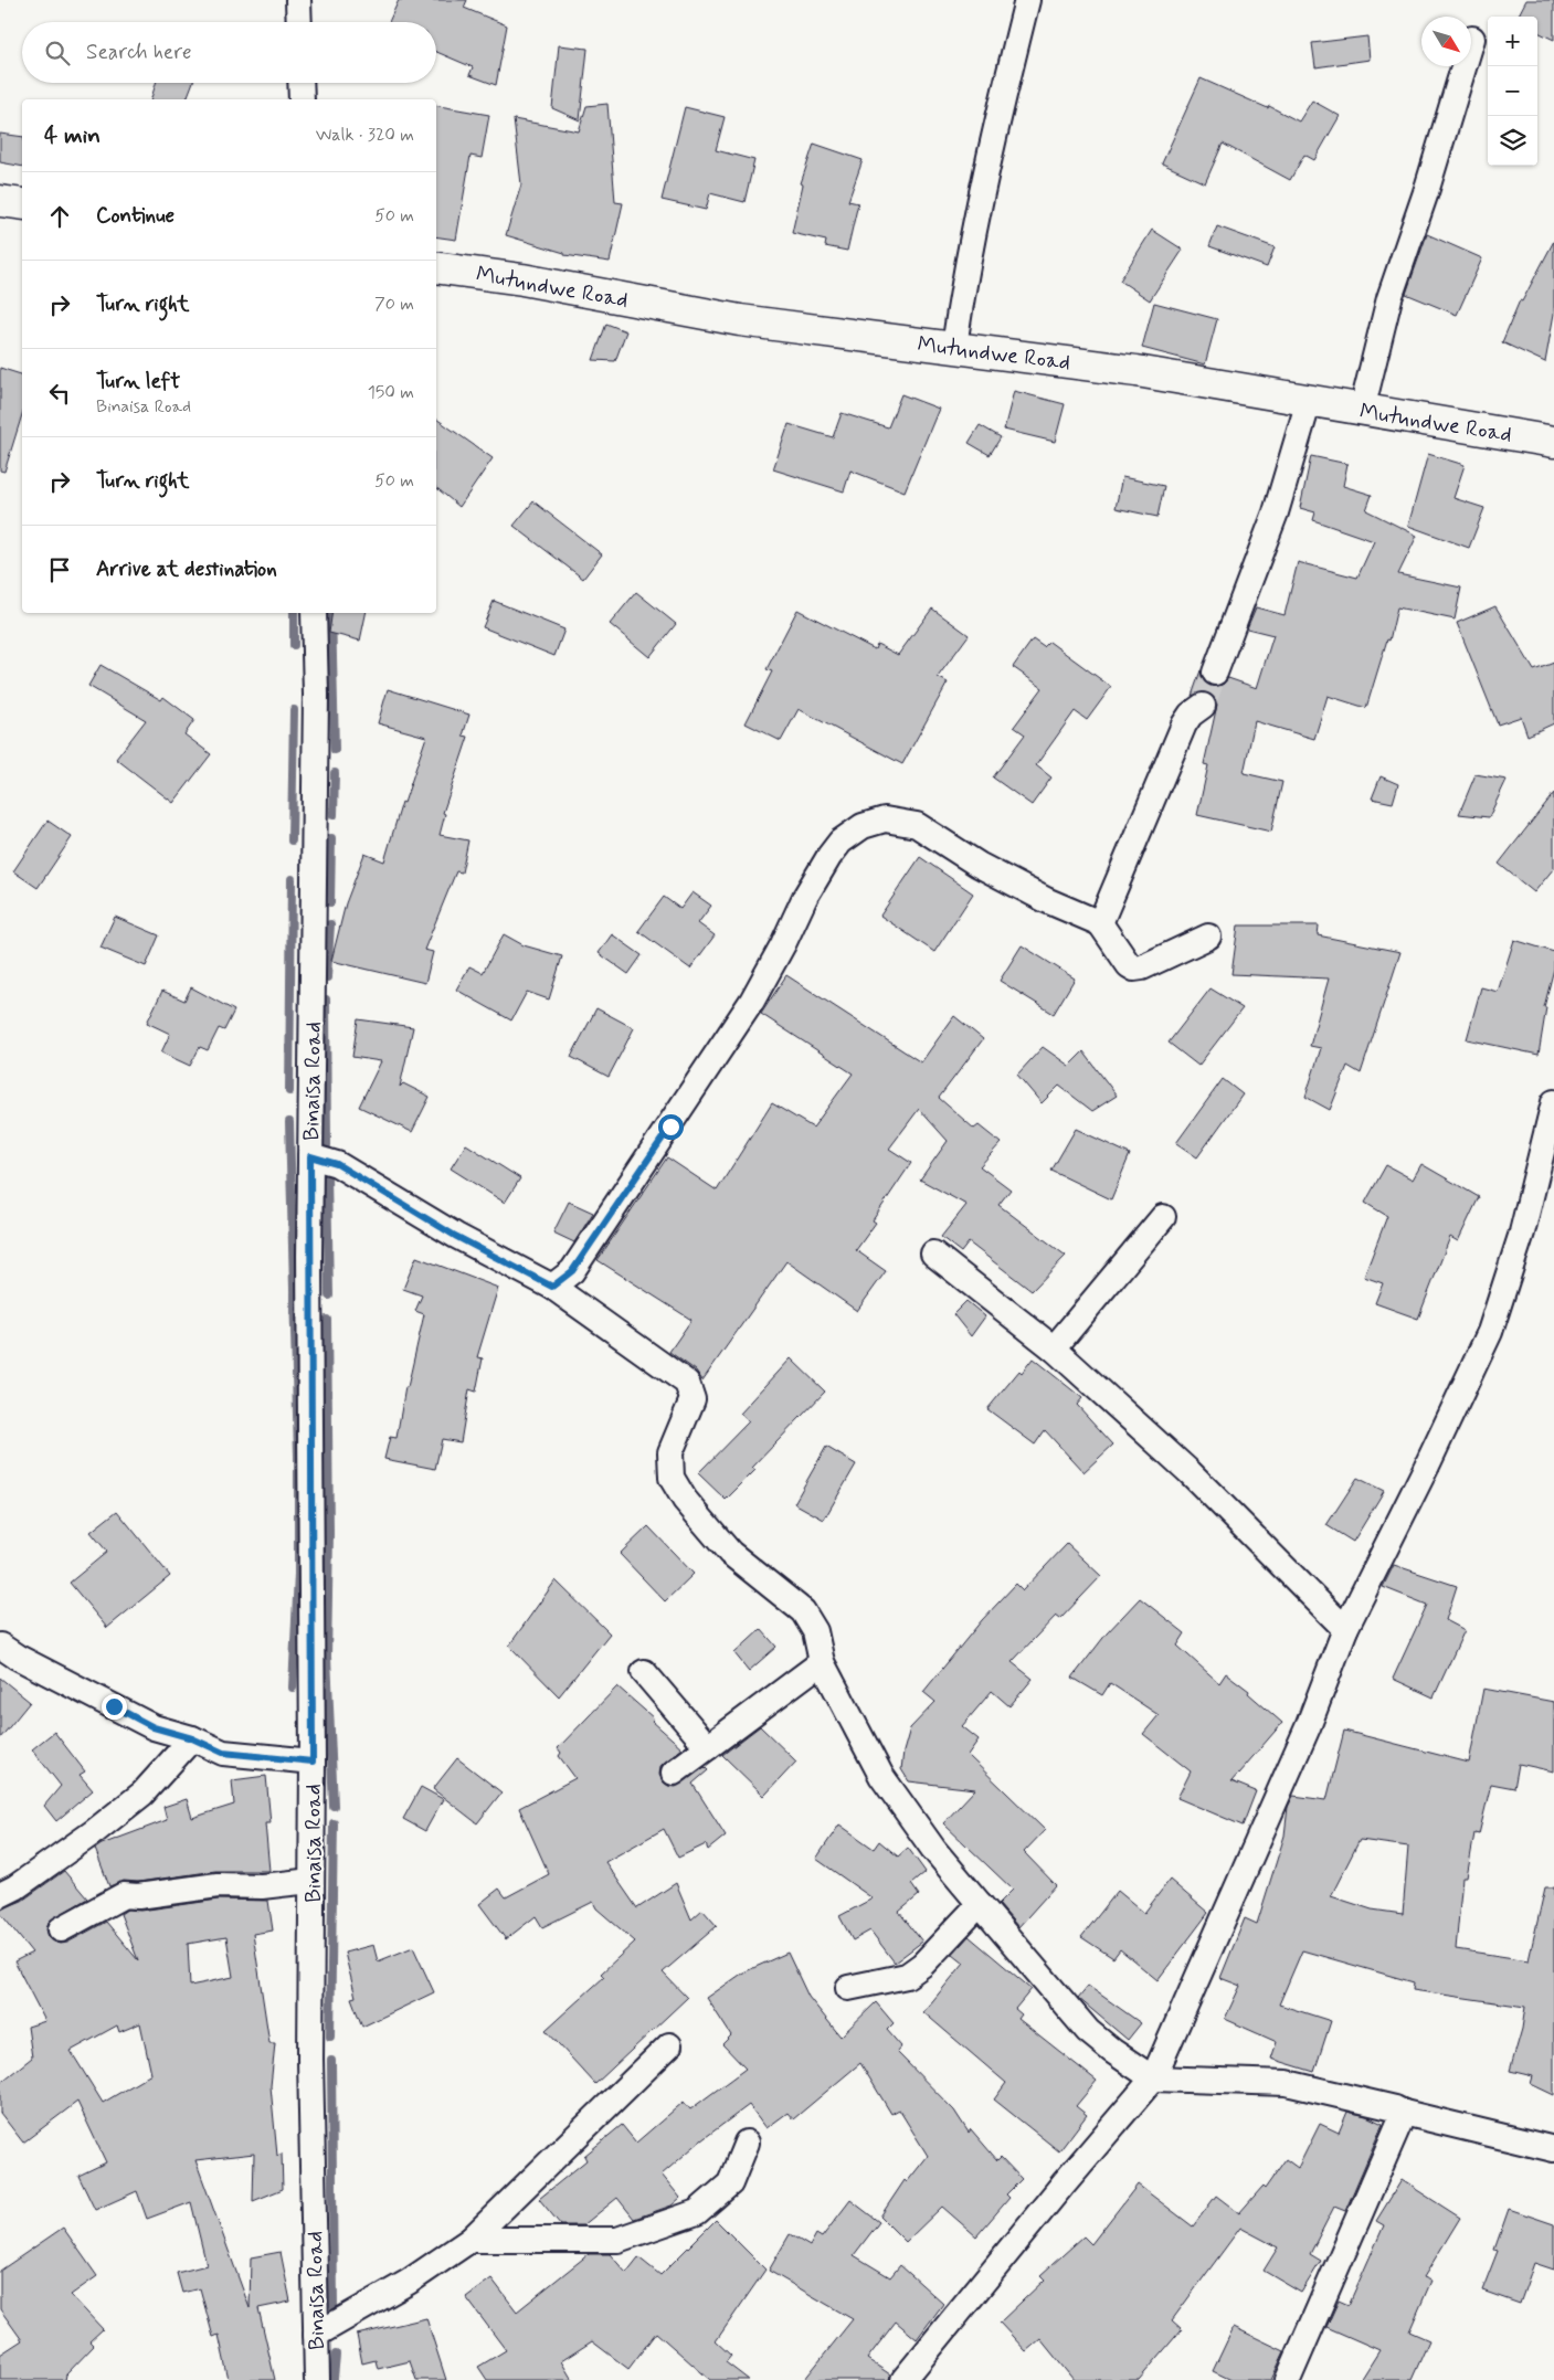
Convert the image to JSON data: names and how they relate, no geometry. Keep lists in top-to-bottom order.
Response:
{
  "streets": {
    "main road": ["Mutundwe Road"],
    "street": ["Binaisa Road"]
  },
  "north": "bottom right",
  "page": {
    "map_buttons": ["+", "−"],
    "search": "Search here",
    "heading": ["4 min", "Walk · 320 m"],
    "list": [
      ["Continue", "50 m"],
      ["Turn right", "70 m"],
      ["Turn left", "Binaisa Road", "150 m"],
      ["Turn right", "50 m"],
      "Arrive at destination"
    ]
  }
}
